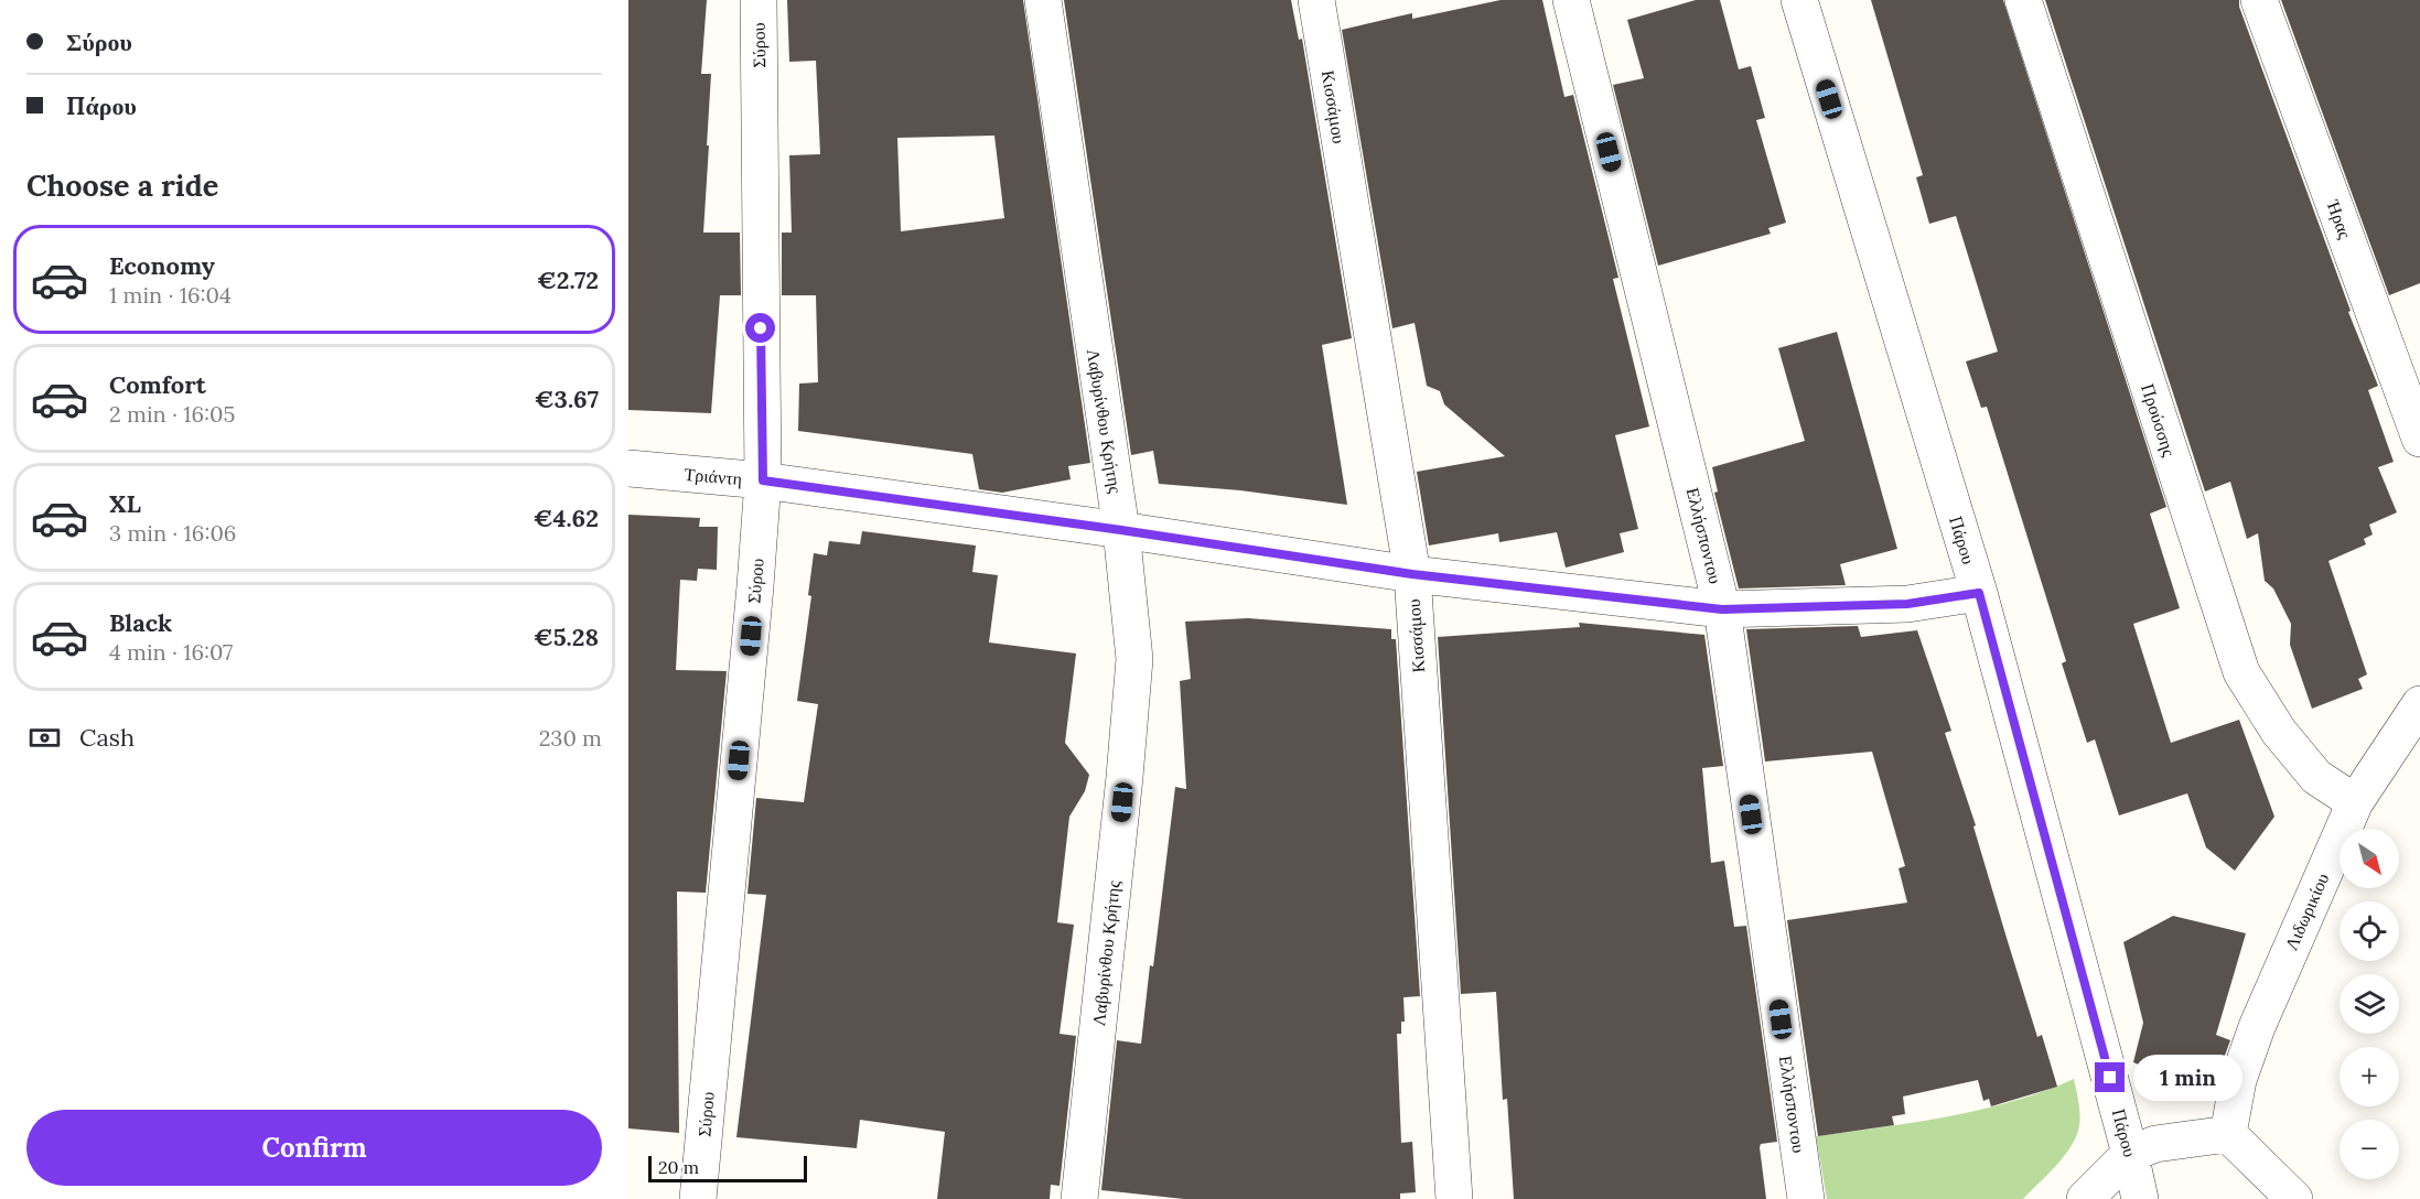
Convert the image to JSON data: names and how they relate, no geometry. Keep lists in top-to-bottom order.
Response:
{
  "streets": {
    "street": [
      "Σύρου",
      "Κισσάμου",
      "Ήρας",
      "Προύσσης",
      "Λαβυρίνθου Κρήτης",
      "Τριάντη",
      "Ελλήσποντου",
      "Πάρου",
      "Λιδωρικίου"
    ]
  },
  "crossings": [
    ["Σύρου", "Τριάντη"],
    ["Κισσάμου", "Τριάντη"],
    ["Προύσσης", "Λιδωρικίου"],
    ["Λαβυρίνθου Κρήτης", "Τριάντη"],
    ["Τριάντη", "Ελλήσποντου"],
    ["Τριάντη", "Πάρου"]
  ],
  "scale_bar": "20 m",
  "north": "bottom right",
  "page": {
    "banner": ["Σύρου", "Πάρου"],
    "heading": "Choose a ride",
    "list": [
      {
        "name": "Economy",
        "note": "1 min · 16:04",
        "value": "€2.72"
      },
      {
        "name": "Comfort",
        "note": "2 min · 16:05",
        "value": "€3.67"
      },
      {
        "name": "XL",
        "note": "3 min · 16:06",
        "value": "€4.62"
      },
      {
        "name": "Black",
        "note": "4 min · 16:07",
        "value": "€5.28"
      }
    ],
    "pay": ["Cash", "230 m"],
    "map_buttons": ["+", "−"],
    "bubble": "1 min",
    "buttons": "Confirm",
    "scale": "20 m"
  }
}
